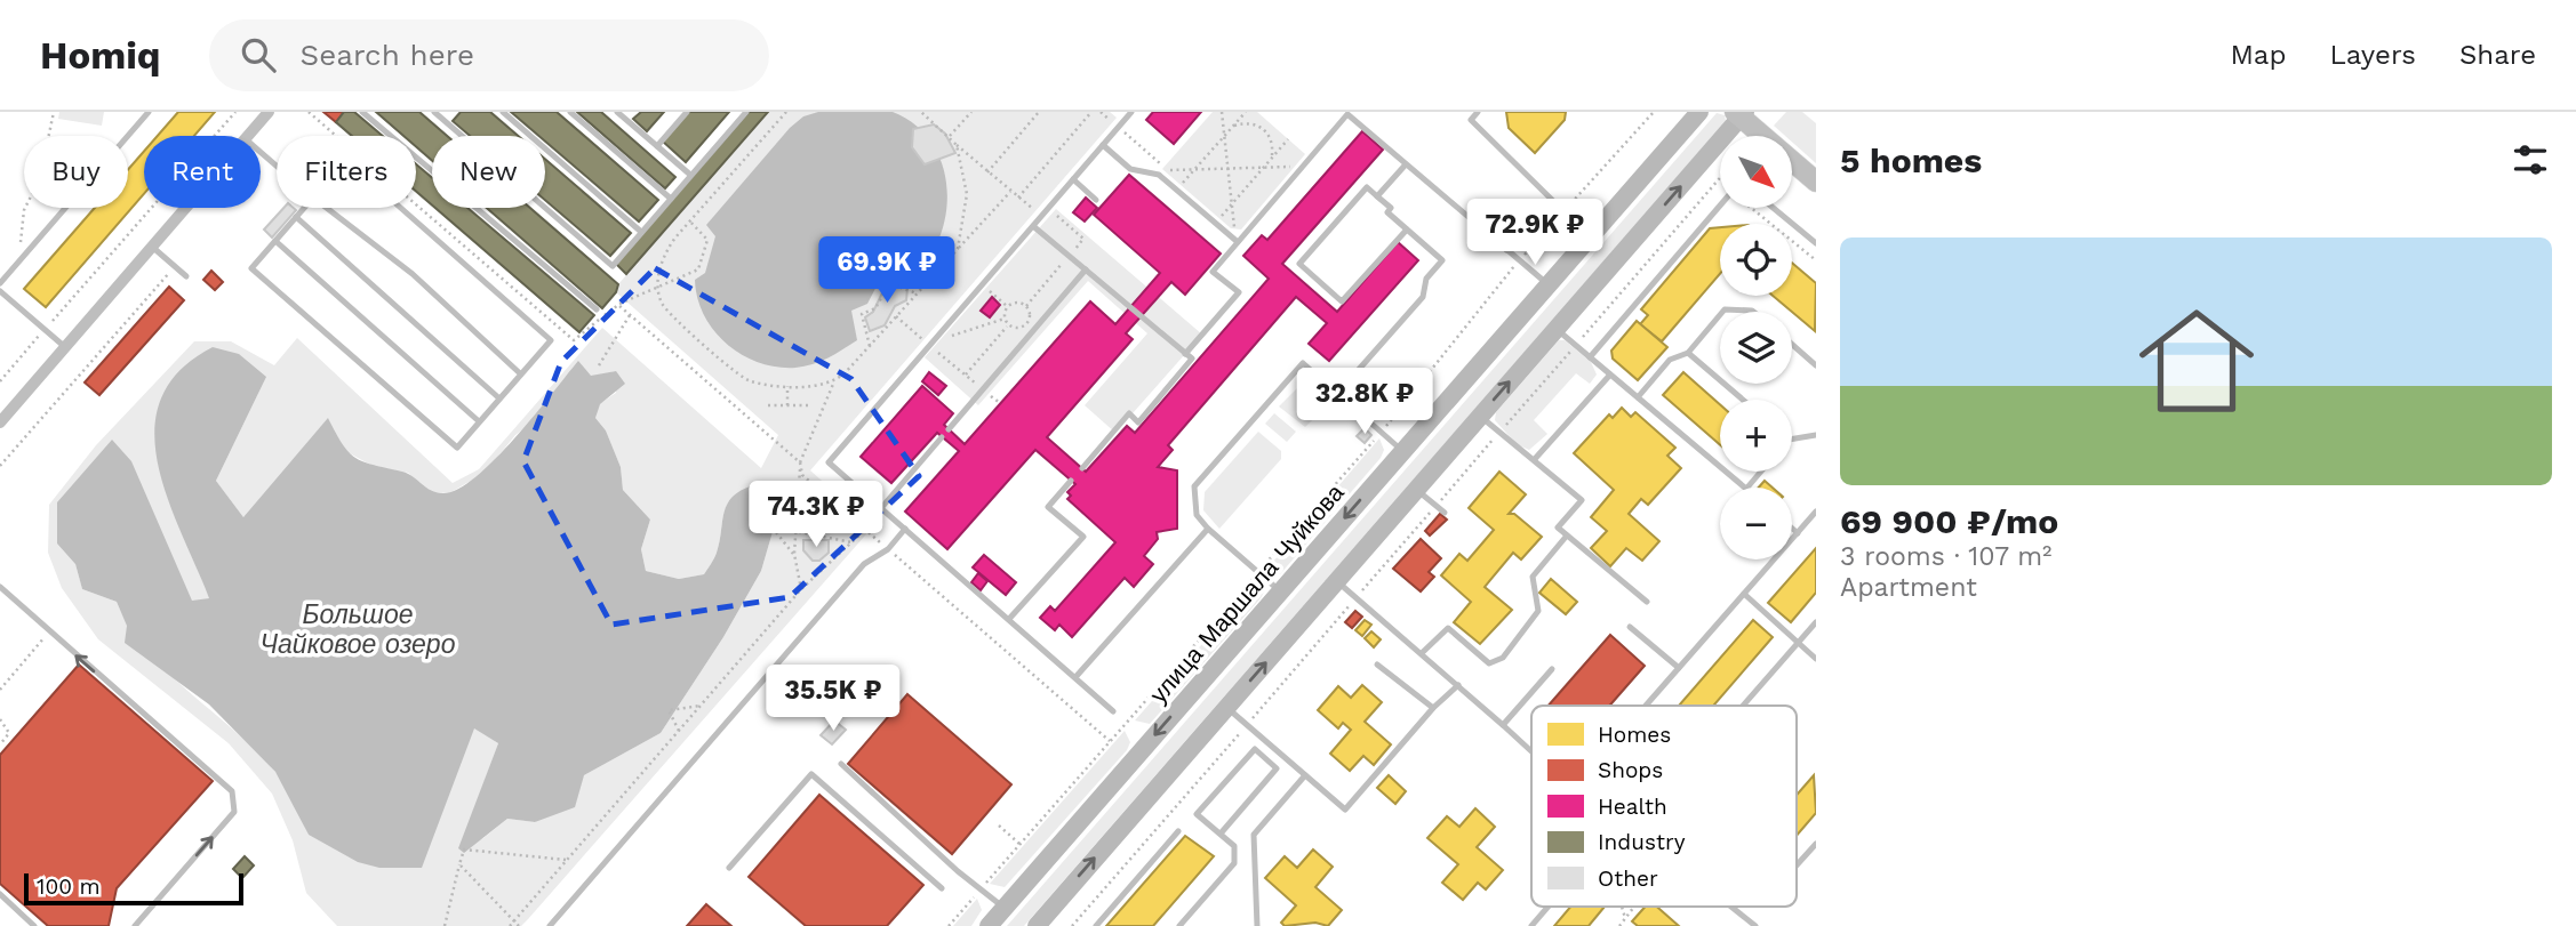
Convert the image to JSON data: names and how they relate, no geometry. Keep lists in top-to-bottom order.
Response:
{
  "streets": {
    "main road": ["улица Маршала Чуйкова"]
  },
  "water": ["Большое Чайковое озеро"],
  "legend": [
    "Homes",
    "Shops",
    "Health",
    "Industry",
    "Other"
  ],
  "scale_bar": "100 m",
  "north": "bottom right",
  "page": {
    "header": "Homiq",
    "search": "Search here",
    "nav": ["Map", "Layers", "Share"],
    "heading": "5 homes",
    "map_buttons": ["+", "−"],
    "chip": [
      "Buy",
      "Rent",
      "Filters",
      "New"
    ],
    "price": [
      "72.9K ₽",
      "69.9K ₽",
      "32.8K ₽",
      "74.3K ₽",
      "35.5K ₽"
    ],
    "list": [
      {
        "name": "69 900 ₽/mo",
        "note": "3 rooms · 107 m² · Apartment"
      }
    ],
    "scale": "100 m"
  }
}
